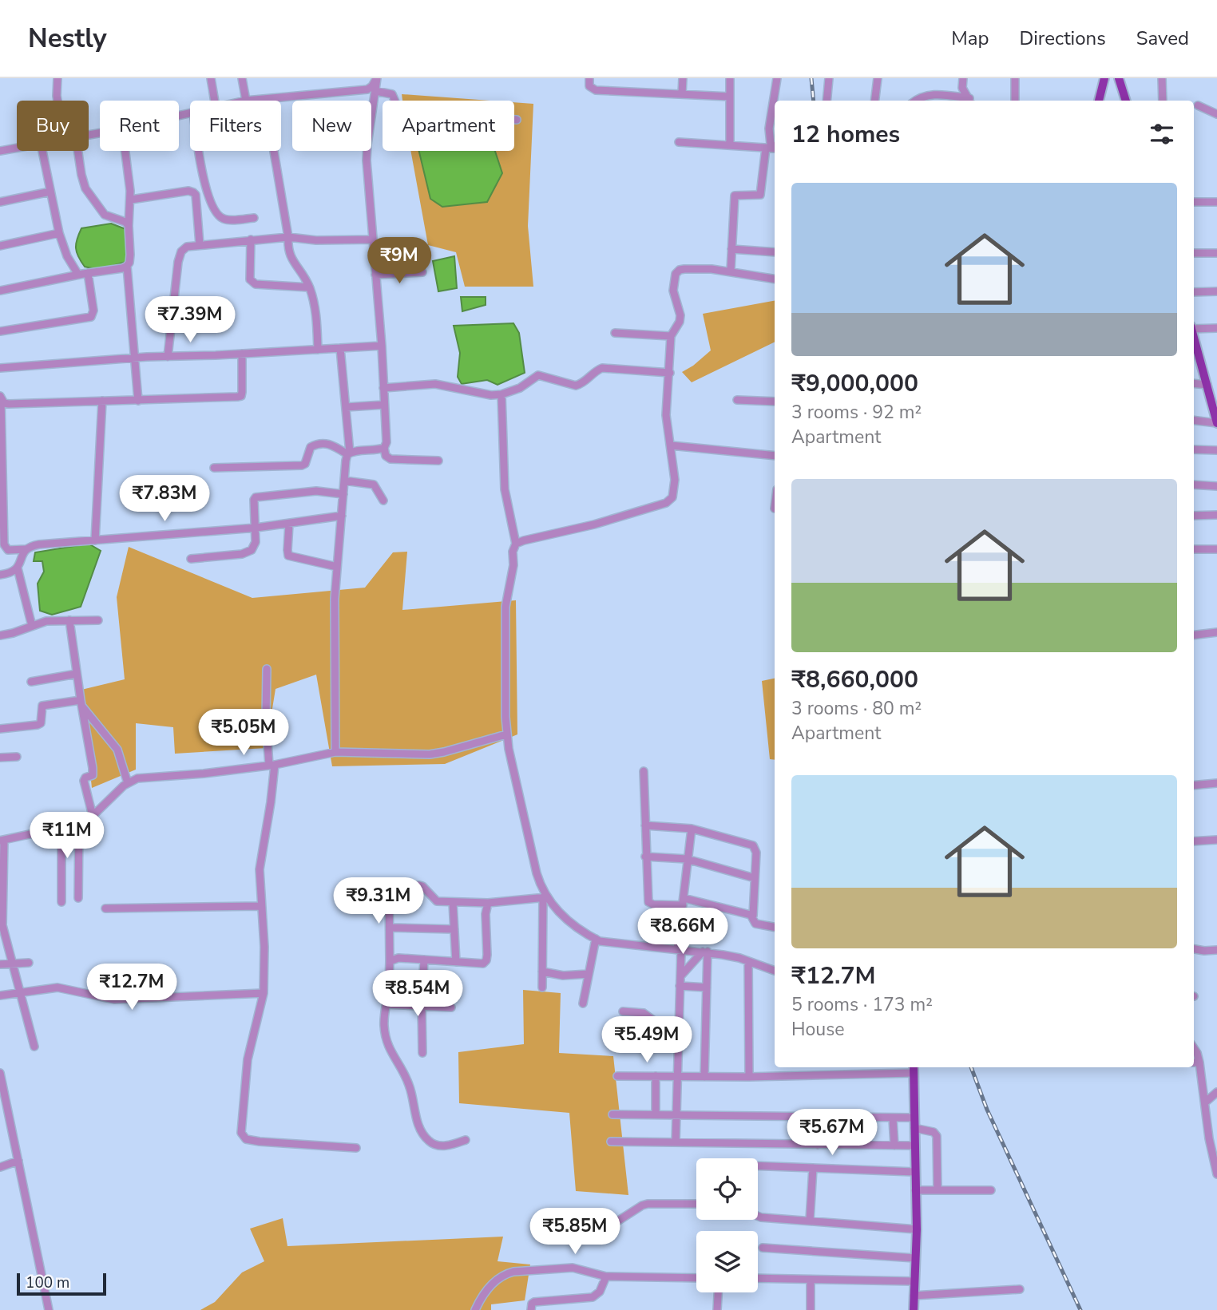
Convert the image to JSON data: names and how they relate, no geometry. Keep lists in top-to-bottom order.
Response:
{
  "scale_bar": "100 m",
  "page": {
    "header": "Nestly",
    "nav": ["Map", "Directions", "Saved"],
    "chip": [
      "Buy",
      "Rent",
      "Filters",
      "New",
      "Apartment"
    ],
    "heading": "12 homes",
    "list": [
      {
        "name": "₹9,000,000",
        "note": "3 rooms · 92 m² · Apartment"
      },
      {
        "name": "₹8,660,000",
        "note": "3 rooms · 80 m² · Apartment"
      },
      {
        "name": "₹12.7M",
        "note": "5 rooms · 173 m² · House"
      }
    ],
    "price": [
      "₹9M",
      "₹7.39M",
      "₹7.83M",
      "₹5.05M",
      "₹11M",
      "₹9.31M",
      "₹8.66M",
      "₹12.7M",
      "₹8.54M",
      "₹5.49M",
      "₹5.67M",
      "₹5.85M"
    ],
    "scale": "100 m"
  }
}
